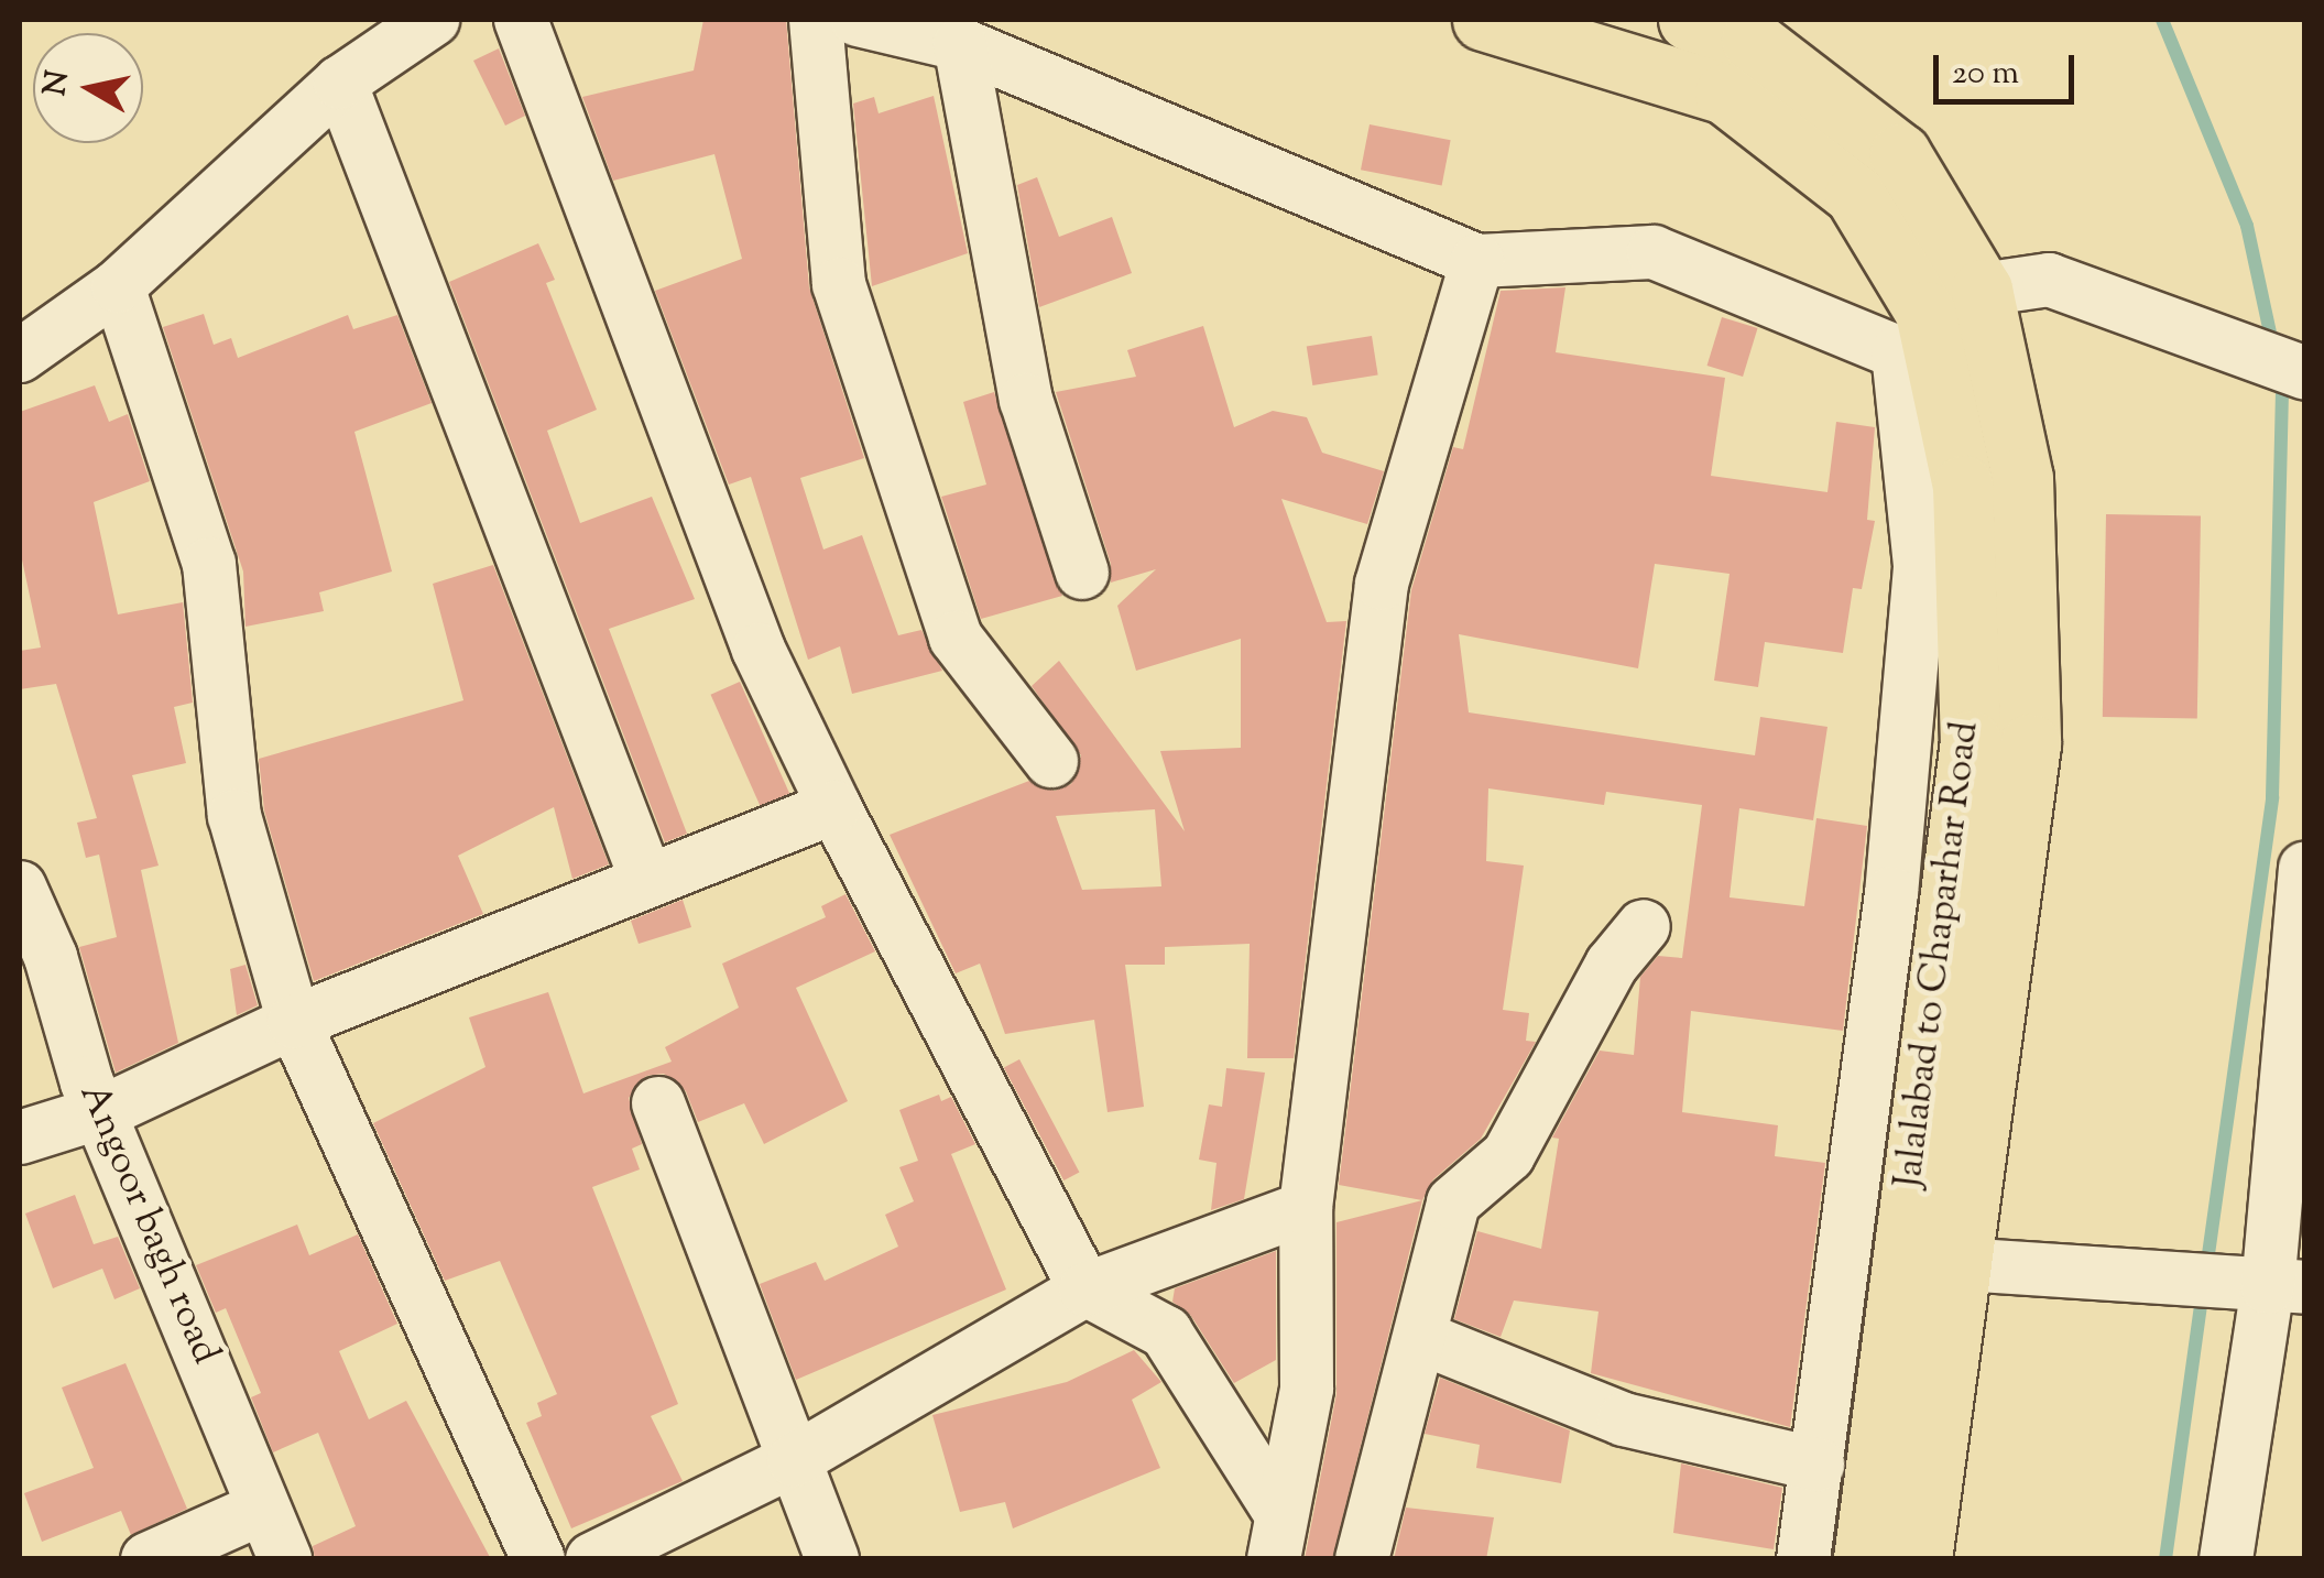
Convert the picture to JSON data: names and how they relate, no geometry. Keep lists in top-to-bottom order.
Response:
{
  "streets": {
    "main road": ["Jalalabad to Chaparhar Road"],
    "street": ["Angoor bagh road"]
  },
  "scale_bar": "20 m",
  "north": "left"
}
